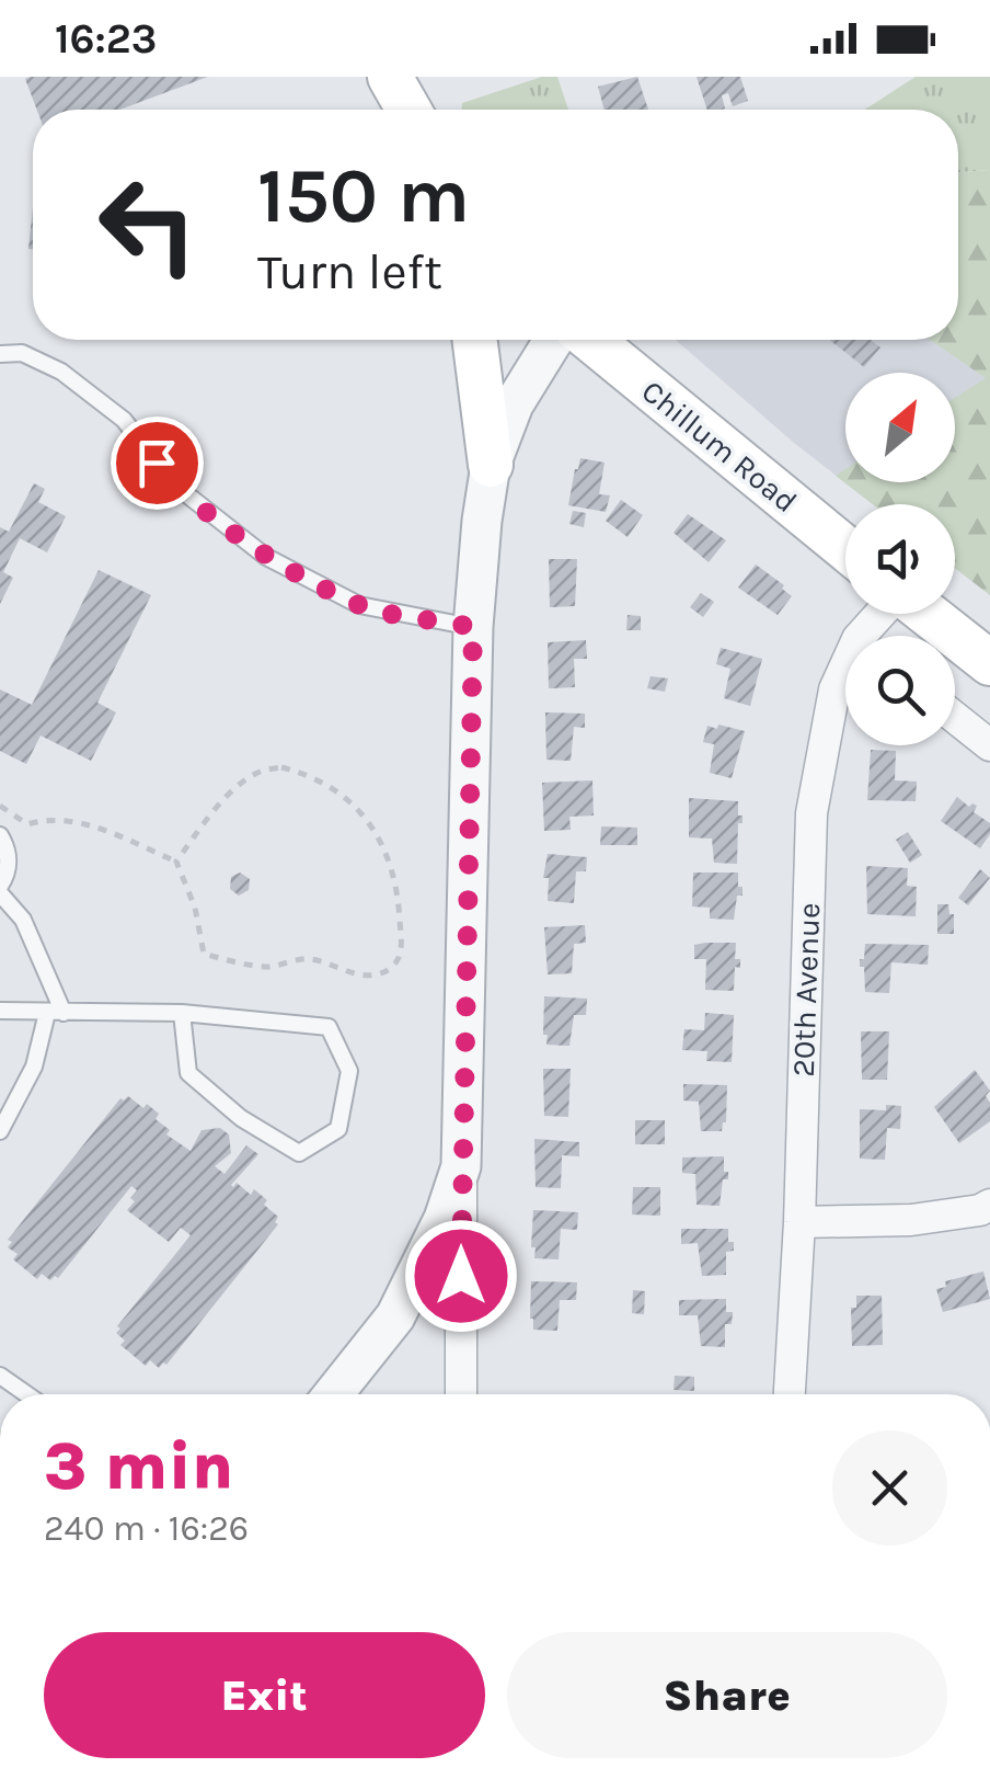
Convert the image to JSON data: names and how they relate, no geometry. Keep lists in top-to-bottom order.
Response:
{
  "streets": {
    "main road": ["Chillum Road"],
    "street": ["20th Avenue"]
  },
  "north": "top right",
  "page": {
    "status": "16:23",
    "turn": ["150 m", "Turn left"],
    "heading": ["3 min", "240 m · 16:26"],
    "buttons": ["Exit", "Share"]
  }
}
